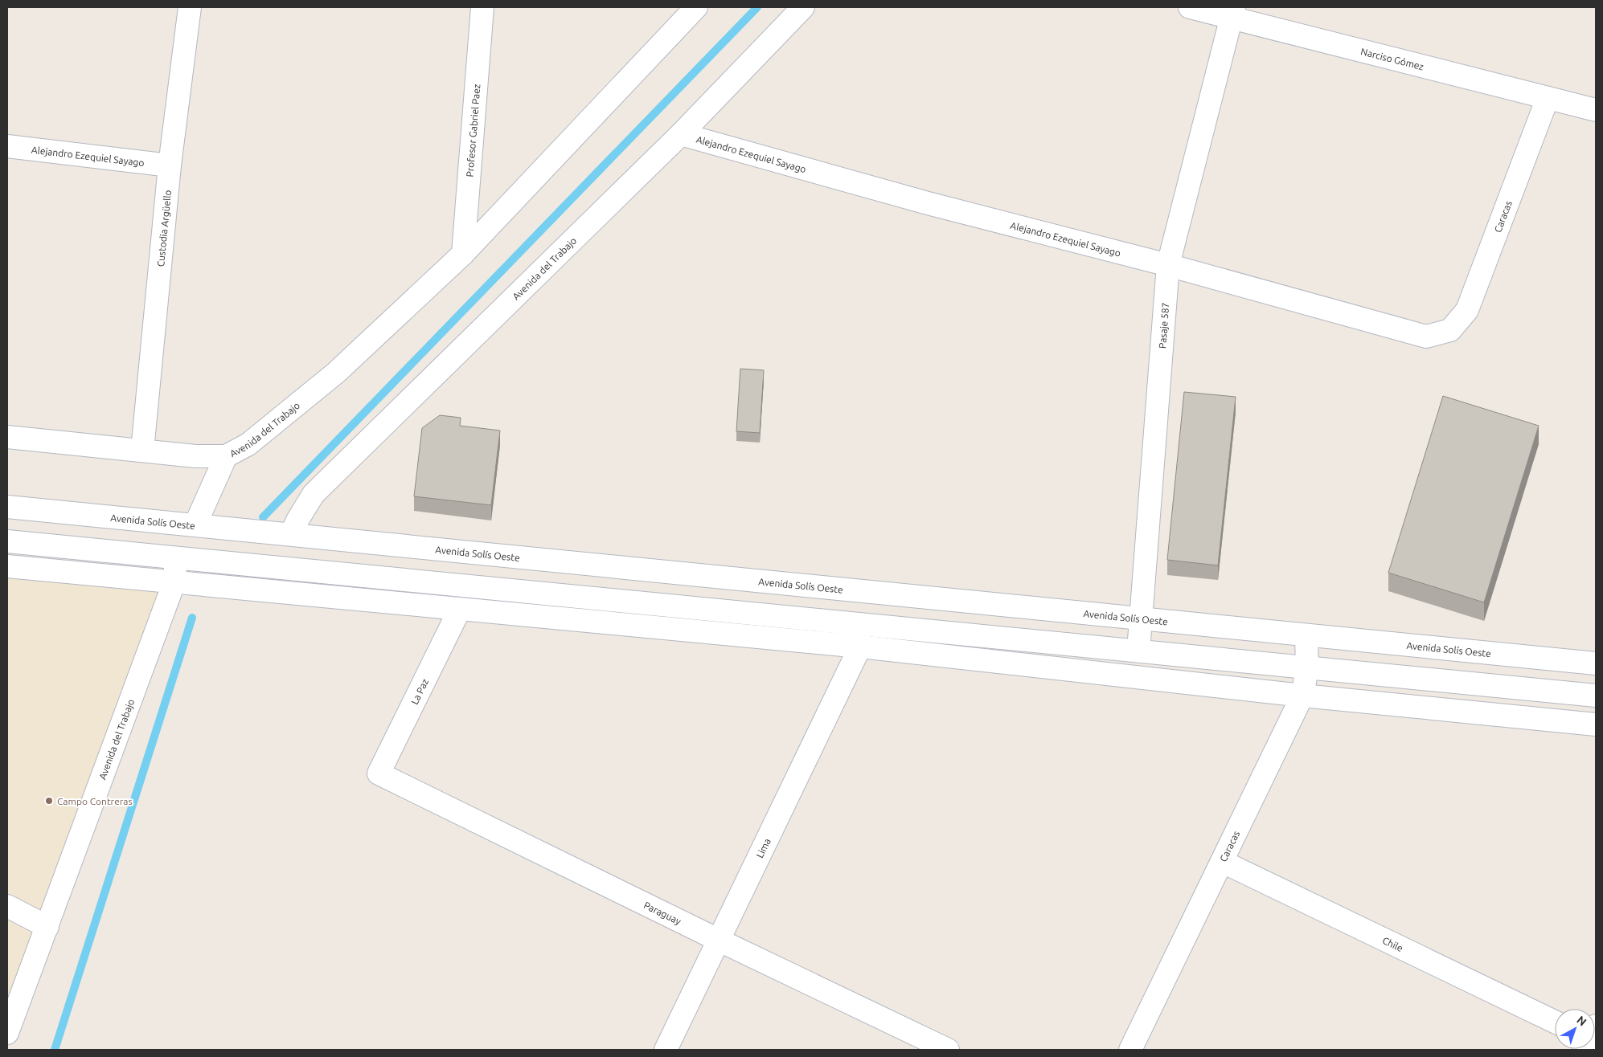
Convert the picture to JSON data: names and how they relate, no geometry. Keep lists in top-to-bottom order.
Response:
{
  "streets": {
    "street": [
      "Narciso Gómez",
      "Profesor Gabriel Paez",
      "Alejandro Ezequiel Sayago",
      "Caracas",
      "Custodia Argüello",
      "Avenida del Trabajo",
      "Pasaje 587",
      "Avenida Solís Oeste",
      "La Paz",
      "Lima",
      "Paraguay",
      "Chile"
    ]
  },
  "crossings": [
    ["Narciso Gómez", "Caracas"],
    ["Narciso Gómez", "Pasaje 587"],
    ["Profesor Gabriel Paez", "Avenida del Trabajo"],
    ["Alejandro Ezequiel Sayago", "Caracas"],
    ["Alejandro Ezequiel Sayago", "Custodia Argüello"],
    ["Alejandro Ezequiel Sayago", "Avenida del Trabajo"],
    ["Alejandro Ezequiel Sayago", "Pasaje 587"],
    ["Caracas", "Avenida Solís Oeste"],
    ["Caracas", "Chile"],
    ["Avenida del Trabajo", "Avenida Solís Oeste"],
    ["Pasaje 587", "Avenida Solís Oeste"],
    ["La Paz", "Paraguay"],
    ["Lima", "Paraguay"]
  ],
  "places": ["Campo Contreras"],
  "north": "top right"
}
